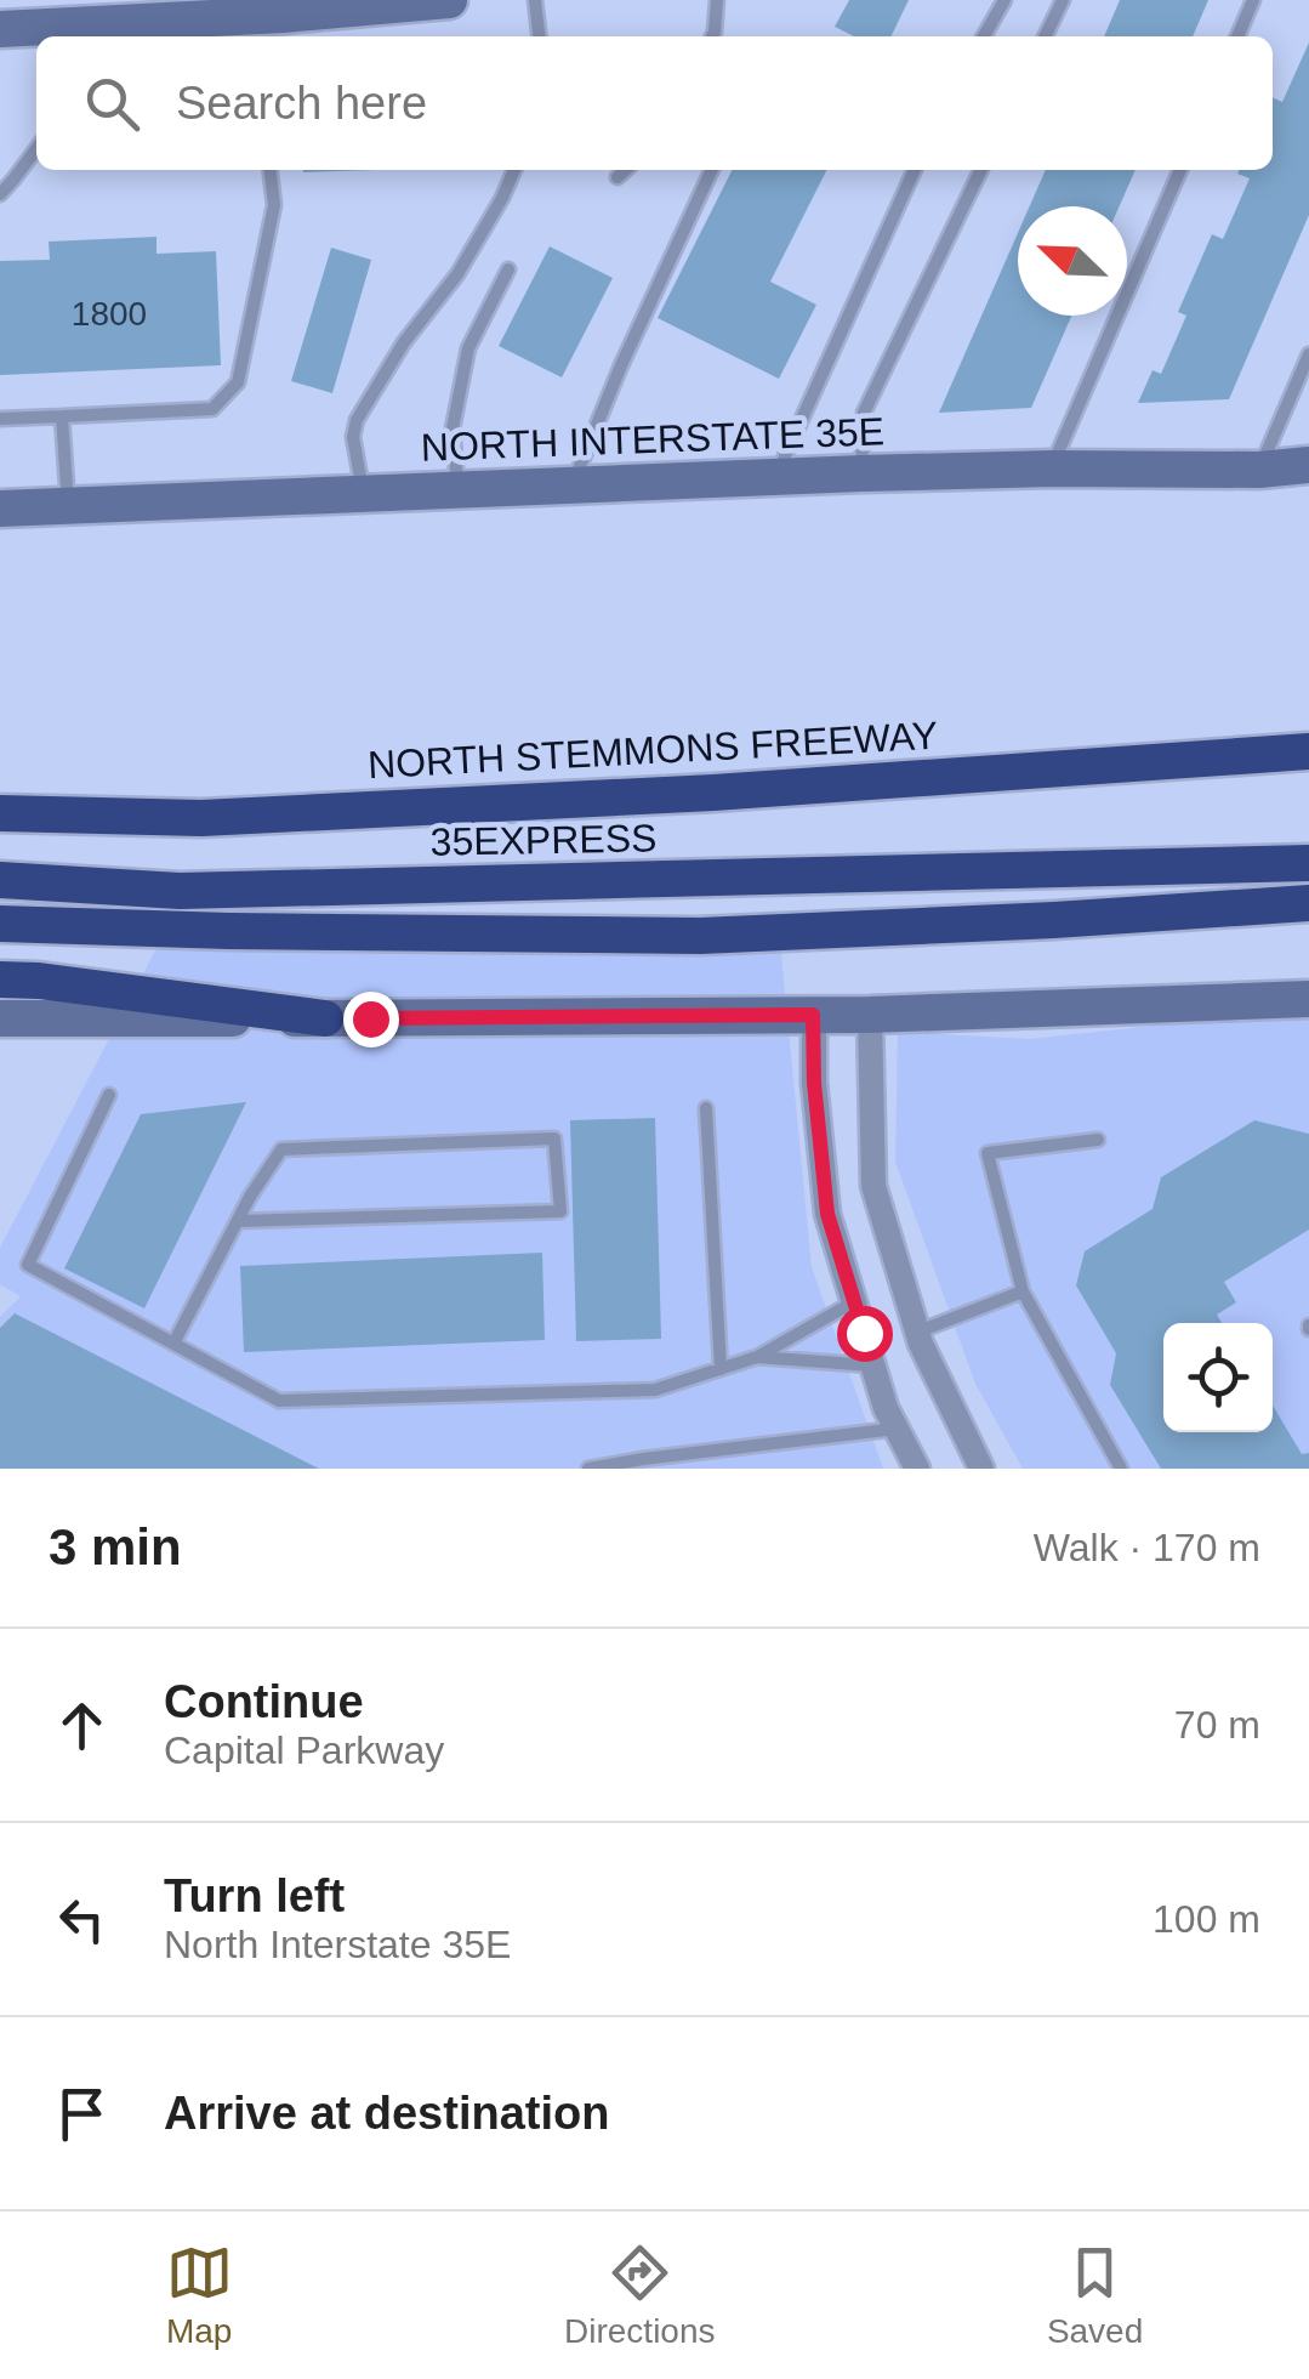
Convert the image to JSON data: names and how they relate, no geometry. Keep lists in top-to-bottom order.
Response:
{
  "streets": {
    "highway": ["NORTH STEMMONS FREEWAY", "35EXPRESS"],
    "main road": ["NORTH INTERSTATE 35E"]
  },
  "house_numbers": ["1800"],
  "north": "top left",
  "page": {
    "search": "Search here",
    "heading": ["3 min", "Walk · 170 m"],
    "list": [
      ["Continue", "Capital Parkway", "70 m"],
      ["Turn left", "North Interstate 35E", "100 m"],
      "Arrive at destination"
    ],
    "nav": ["Map", "Directions", "Saved"]
  }
}
